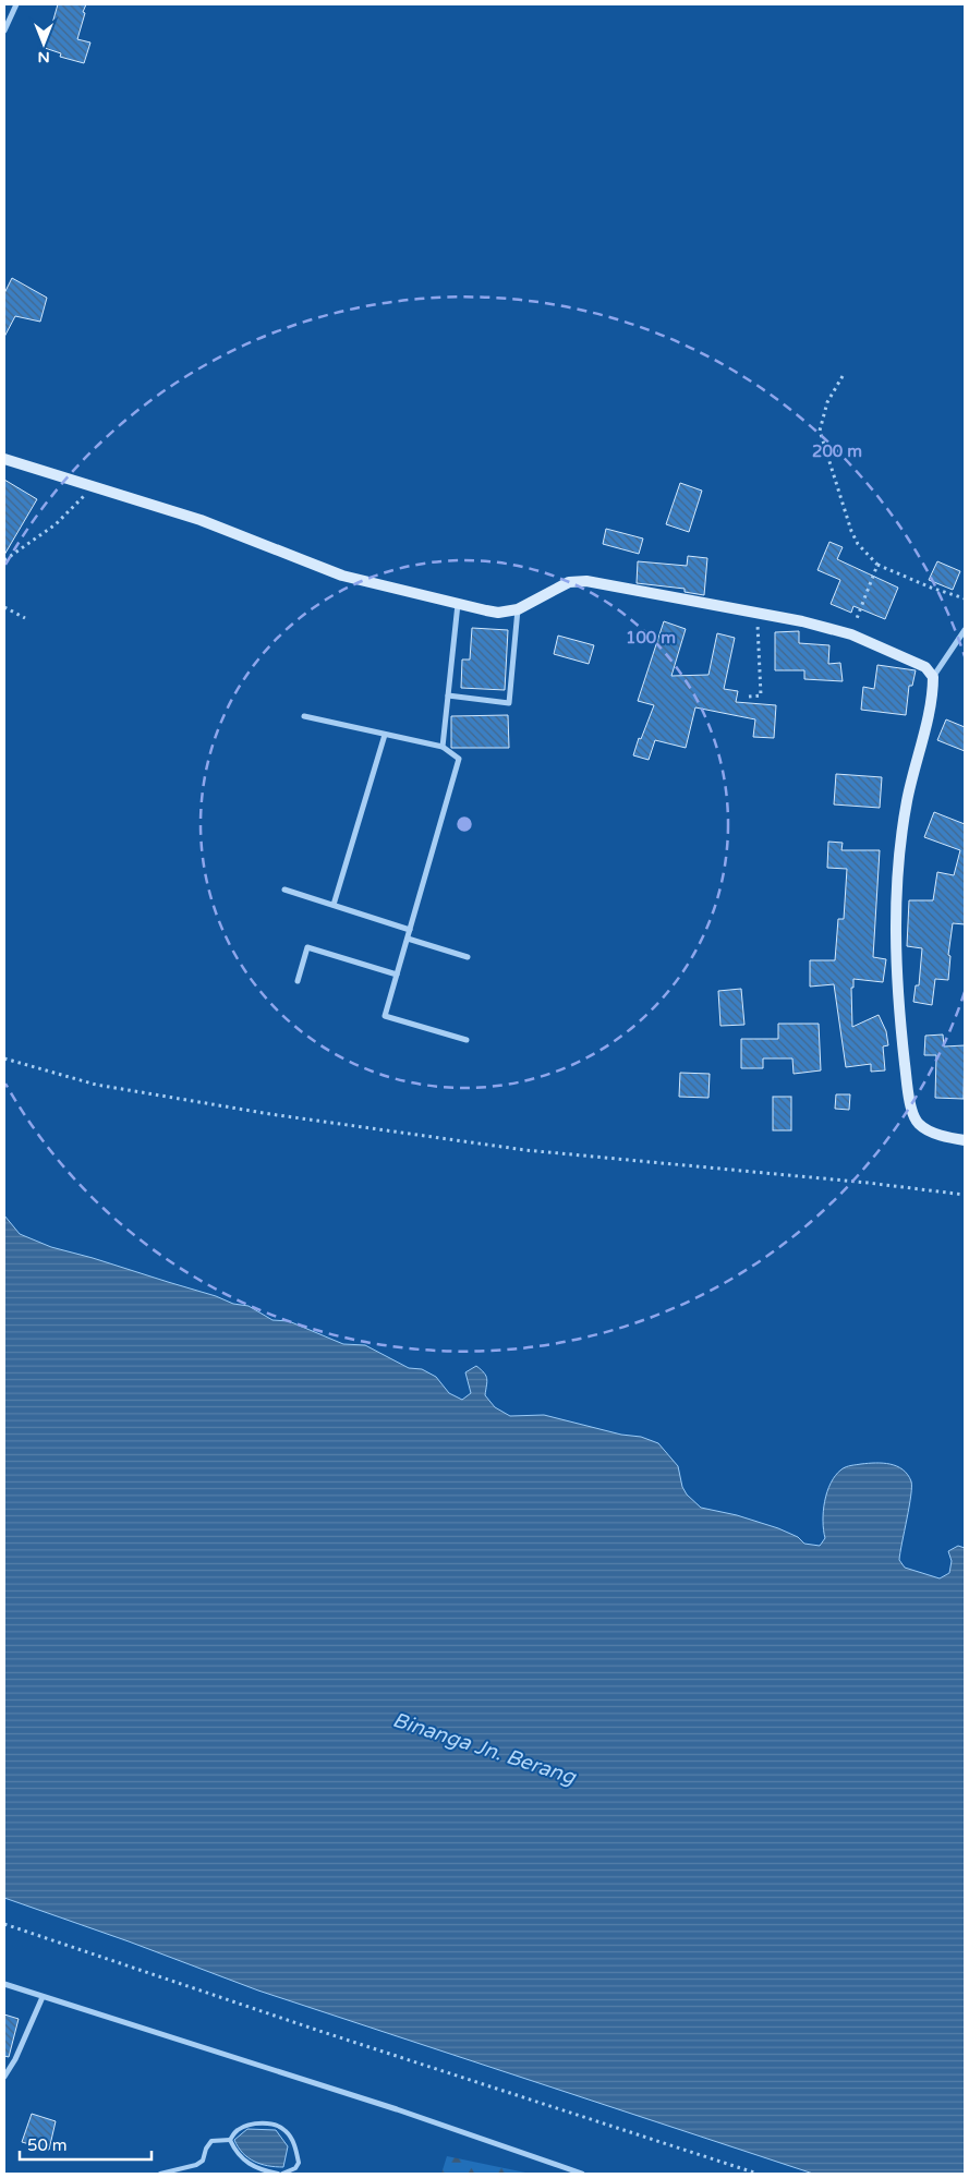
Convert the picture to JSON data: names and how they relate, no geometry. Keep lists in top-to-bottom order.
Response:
{
  "water": ["Binanga Jn. Berang"],
  "scale_bar": "50 m",
  "north": "bottom",
  "rings": ["200 m", "100 m"]
}
